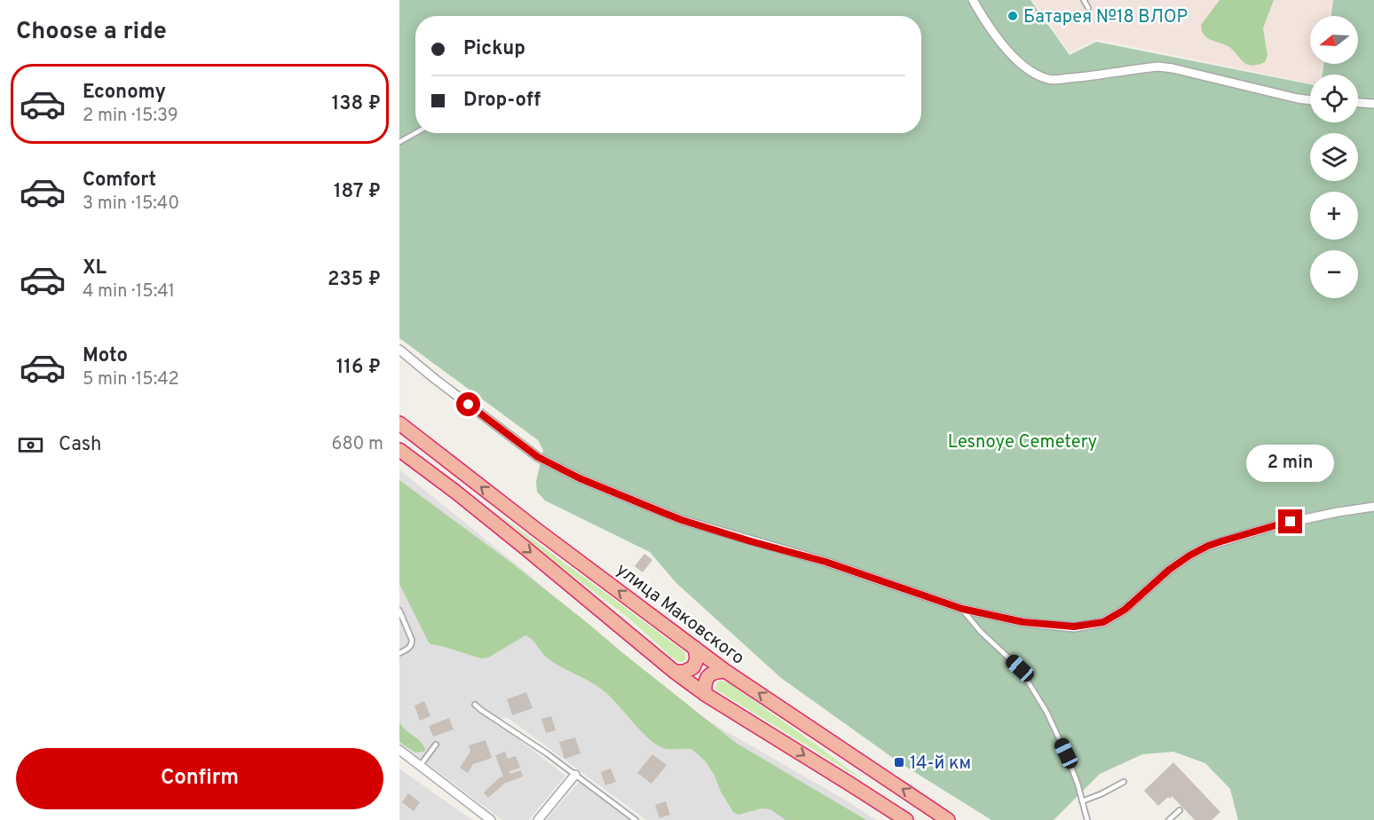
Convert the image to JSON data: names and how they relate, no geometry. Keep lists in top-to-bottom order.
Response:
{
  "streets": {
    "highway": ["улица Маковского"]
  },
  "parks": ["Lesnoye Cemetery"],
  "places": {
    "other": ["Батарея №18 ВЛОР"],
    "transit": ["14-й км"]
  },
  "north": "left",
  "page": {
    "heading": "Choose a ride",
    "map_buttons": ["+", "−"],
    "banner": ["Pickup", "Drop-off"],
    "list": [
      {
        "name": "Economy",
        "note": "2 min · 15:39",
        "value": "138 ₽"
      },
      {
        "name": "Comfort",
        "note": "3 min · 15:40",
        "value": "187 ₽"
      },
      {
        "name": "XL",
        "note": "4 min · 15:41",
        "value": "235 ₽"
      },
      {
        "name": "Moto",
        "note": "5 min · 15:42",
        "value": "116 ₽"
      }
    ],
    "pay": ["Cash", "680 m"],
    "bubble": "2 min",
    "buttons": "Confirm"
  }
}
